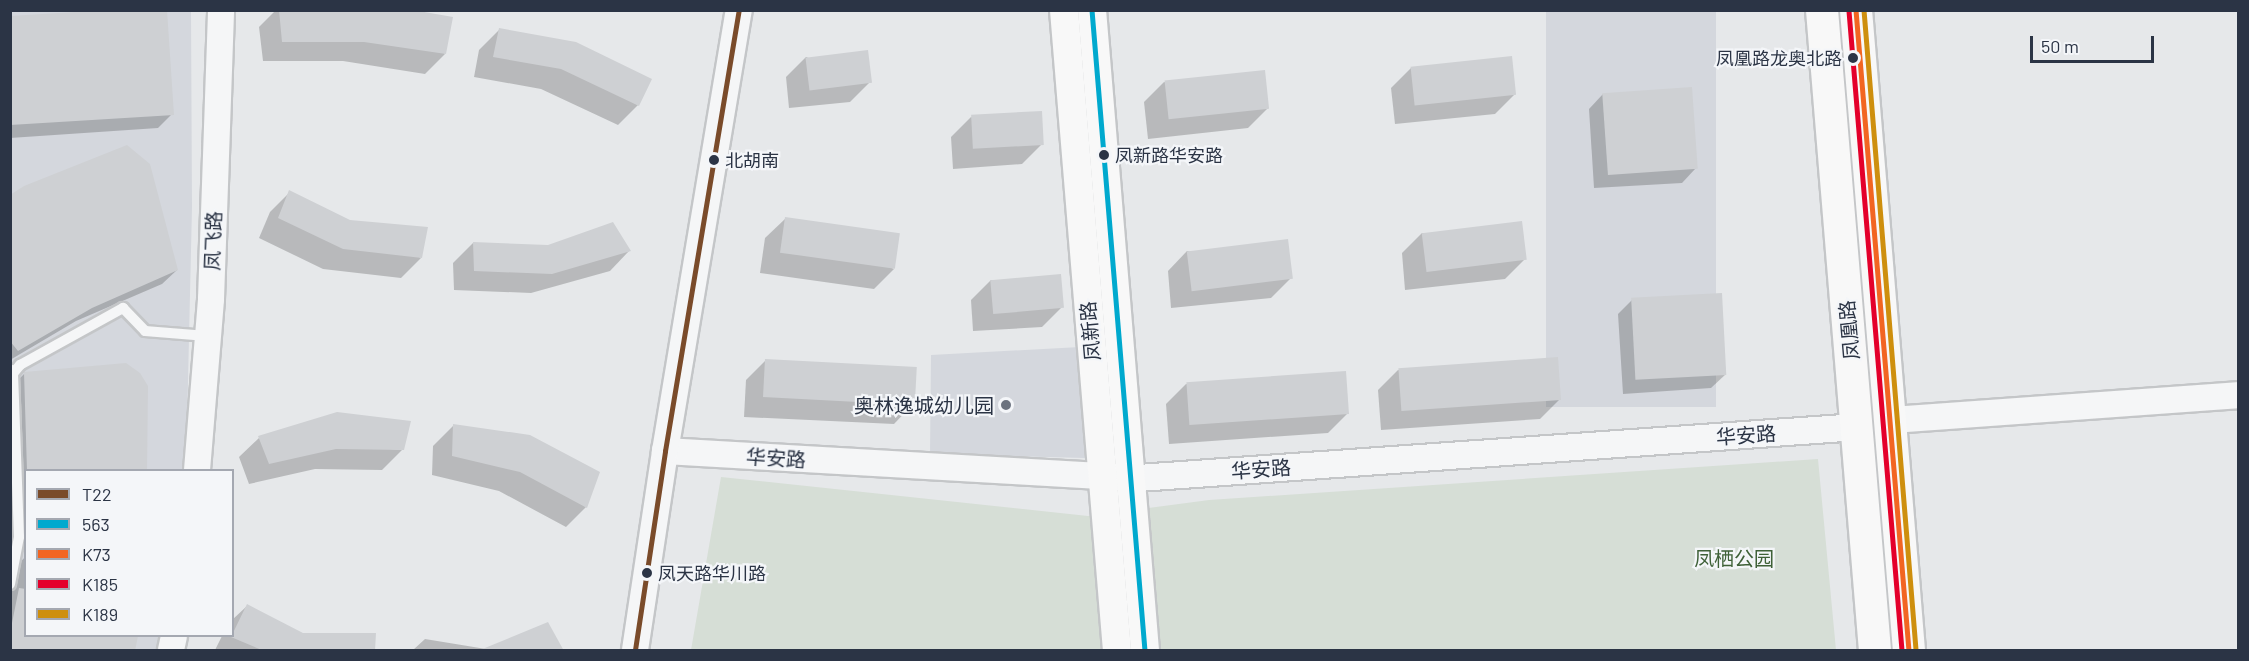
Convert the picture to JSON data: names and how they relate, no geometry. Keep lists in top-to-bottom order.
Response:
{
  "streets": {
    "main road": ["凤凰路", "凤新路"],
    "street": ["凤飞路", "华安路"]
  },
  "crossings": [
    ["凤凰路", "华安路"],
    ["凤新路", "华安路"]
  ],
  "parks": ["凤栖公园"],
  "places": [
    "凤凰路龙奥北路",
    "凤新路华安路",
    "北胡南",
    "奥林逸城幼儿园",
    "凤天路华川路"
  ],
  "lines": [
    "transit line T22",
    "transit line 563",
    "transit line K73",
    "transit line K189",
    "transit line K185"
  ],
  "legend": [
    "T22",
    "563",
    "K73",
    "K185",
    "K189"
  ],
  "scale_bar": "50 m"
}
